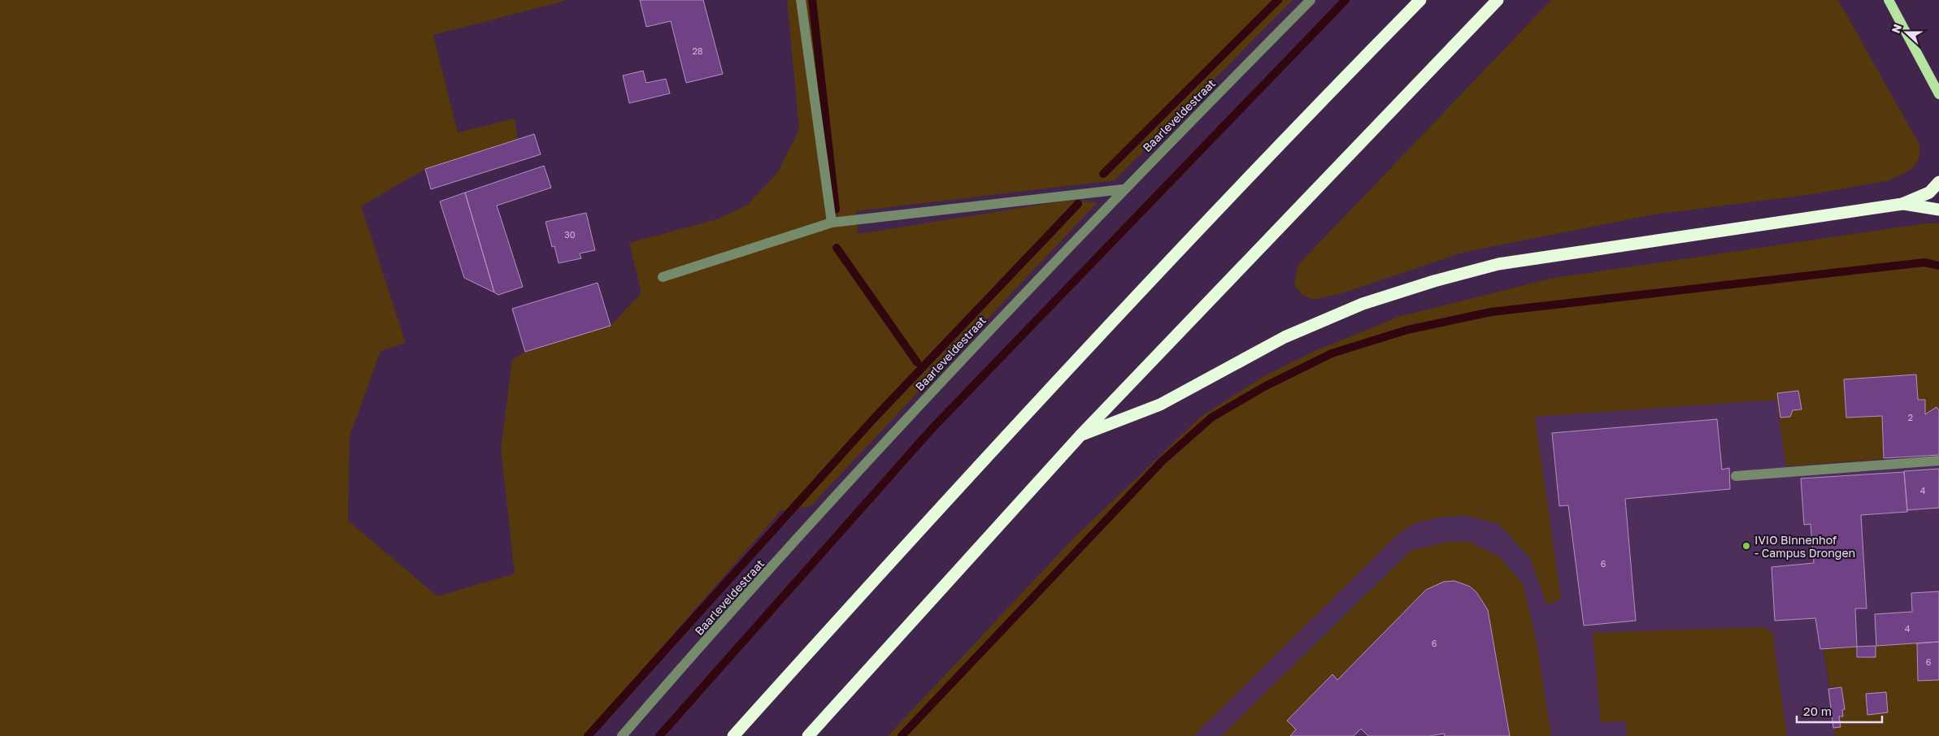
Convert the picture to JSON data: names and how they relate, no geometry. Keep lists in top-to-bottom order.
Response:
{
  "streets": {
    "street": ["Baarleveldestraat"]
  },
  "places": ["IVIO Binnenhof - Campus Drongen"],
  "house_numbers": [
    "28",
    "30",
    "2",
    "4",
    "6",
    "4",
    "6",
    "6"
  ],
  "scale_bar": "20 m",
  "north": "left"
}
